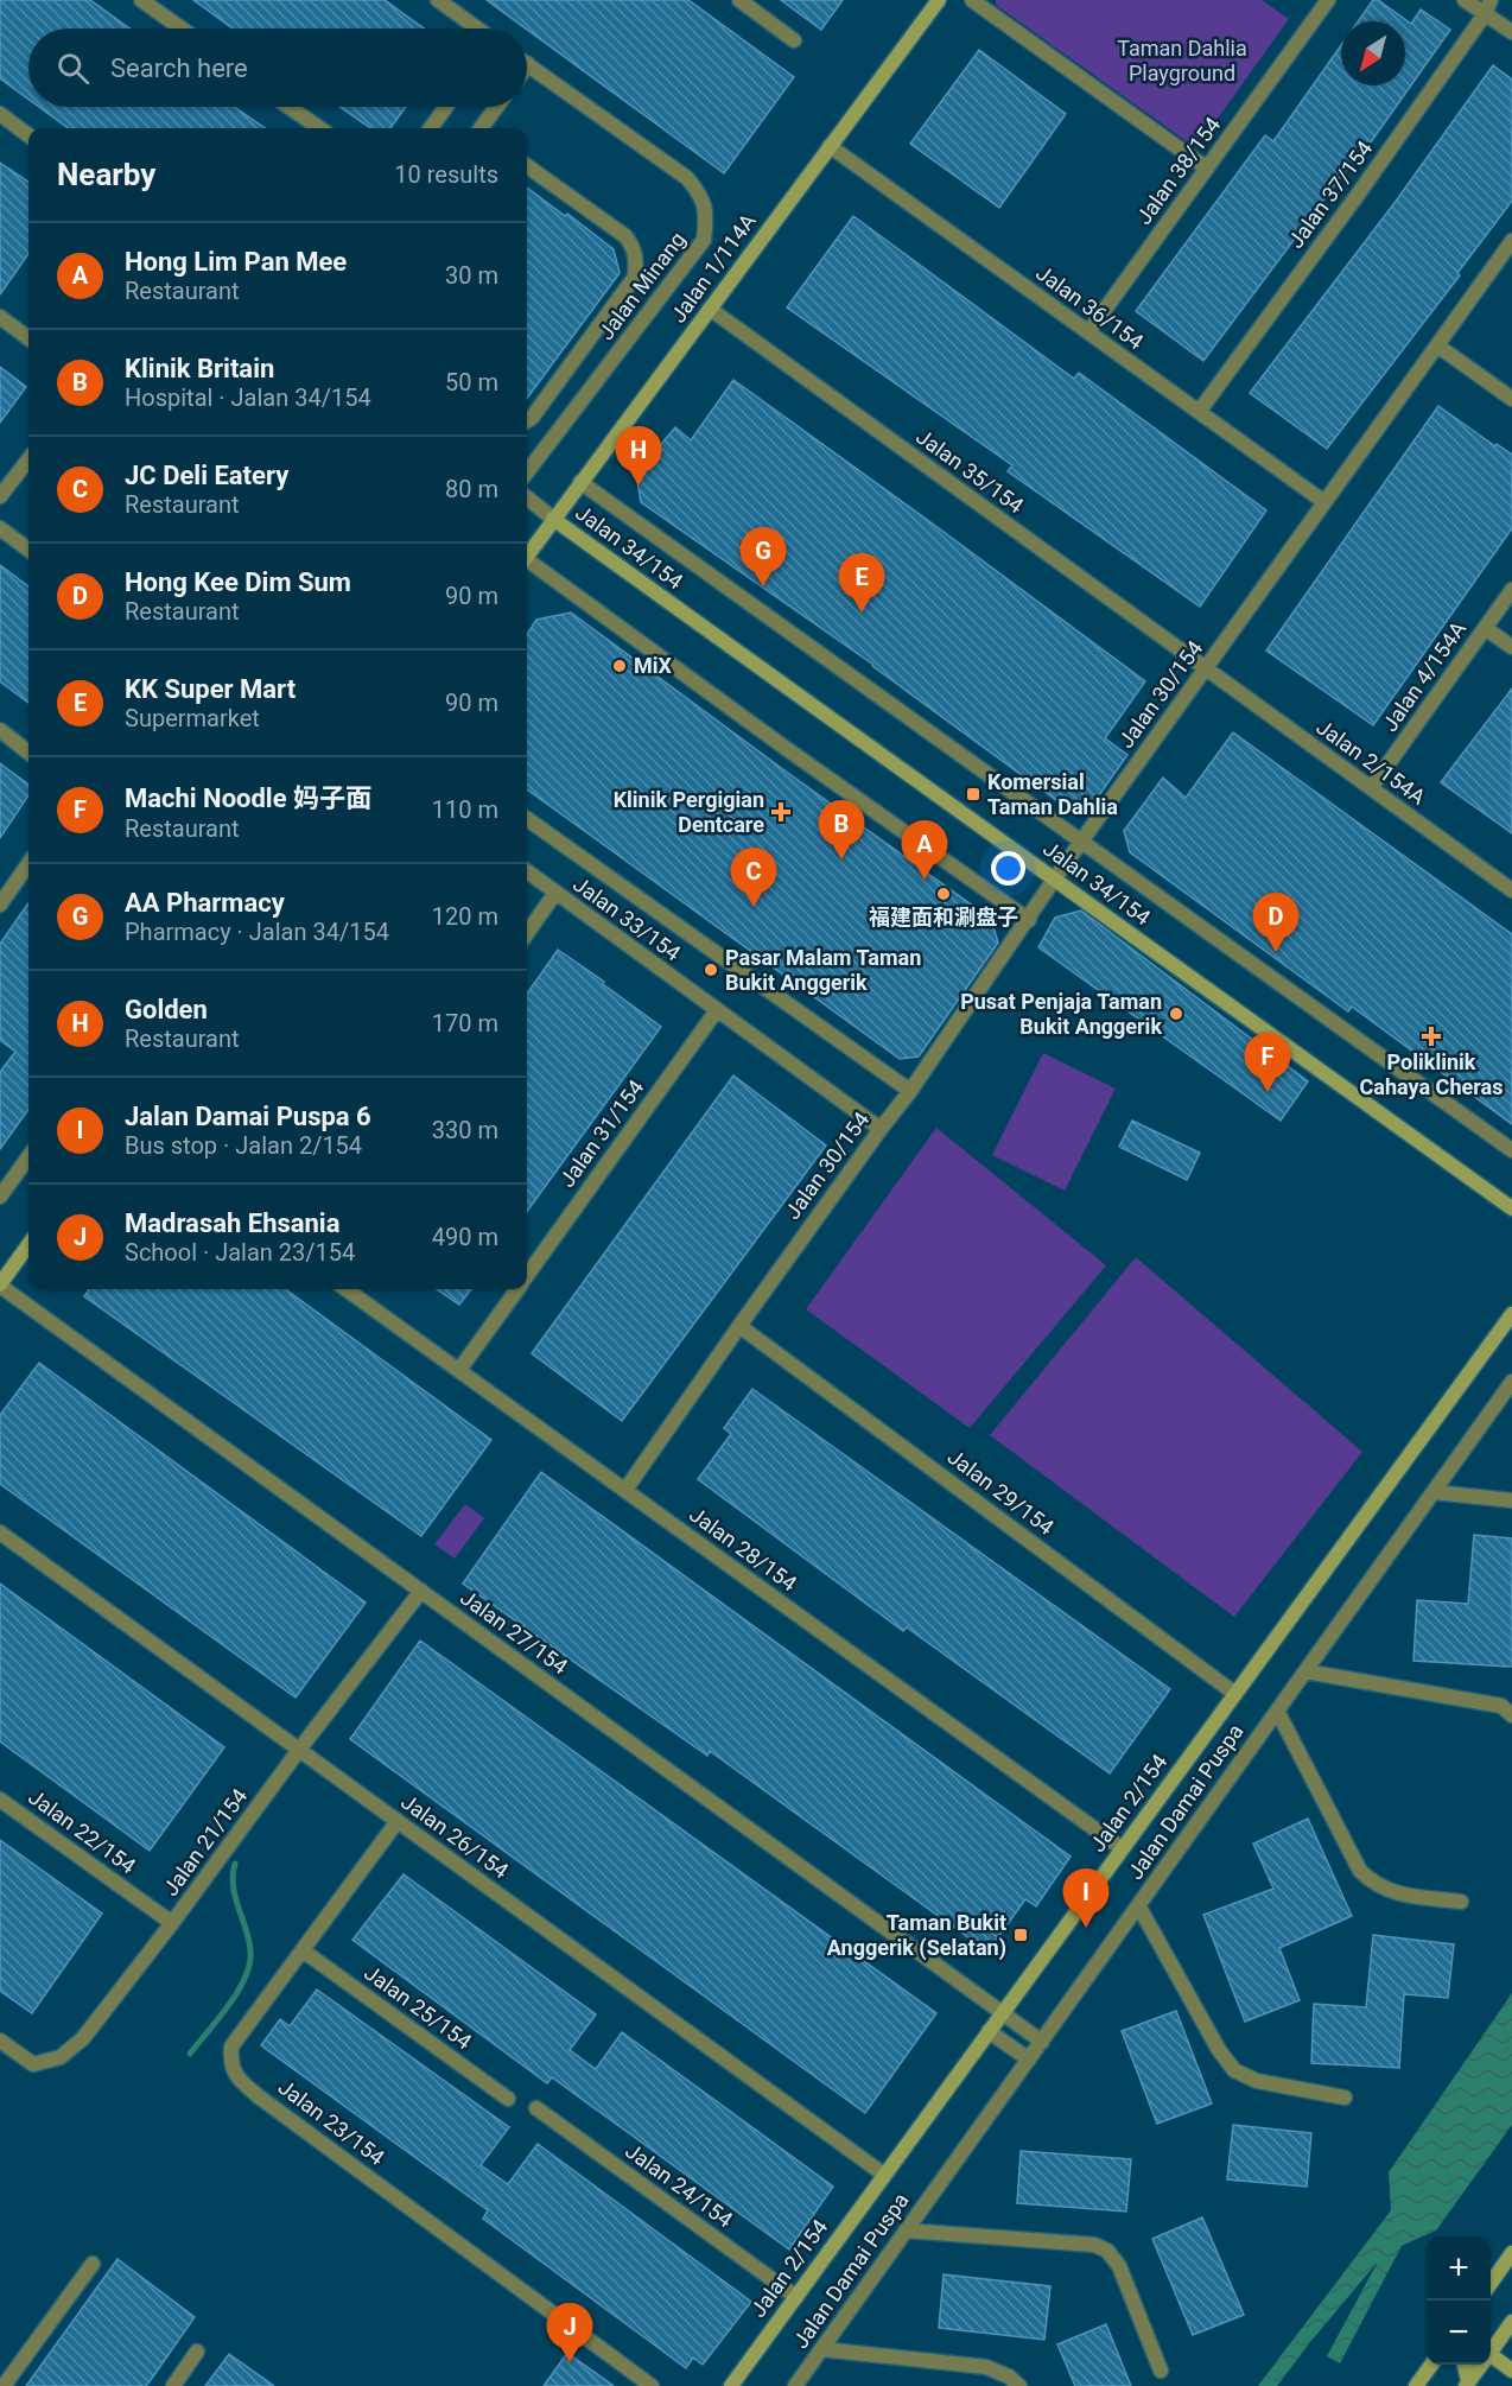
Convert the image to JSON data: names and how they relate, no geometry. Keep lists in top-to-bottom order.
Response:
{
  "streets": {
    "street": [
      "Jalan 38/154",
      "Jalan 37/154",
      "Jalan 1/114A",
      "Jalan Minang",
      "Jalan 36/154",
      "Jalan 35/154",
      "Jalan 34/154",
      "Jalan 4/154A",
      "Jalan 30/154",
      "Jalan 2/154A",
      "Jalan 33/154",
      "Jalan 31/154",
      "Jalan 29/154",
      "Jalan 28/154",
      "Jalan 27/154",
      "Jalan Damai Puspa",
      "Jalan 2/154",
      "Jalan 22/154",
      "Jalan 26/154",
      "Jalan 21/154",
      "Jalan 25/154",
      "Jalan 23/154",
      "Jalan 24/154"
    ]
  },
  "crossings": [
    ["Jalan 38/154", "Jalan 36/154"],
    ["Jalan 37/154", "Jalan 36/154"],
    ["Jalan 1/114A", "Jalan 36/154"],
    ["Jalan 1/114A", "Jalan 35/154"],
    ["Jalan 1/114A", "Jalan 34/154"],
    ["Jalan 36/154", "Jalan 30/154"],
    ["Jalan 35/154", "Jalan 30/154"],
    ["Jalan 35/154", "Jalan 2/154A"],
    ["Jalan 34/154", "Jalan 30/154"],
    ["Jalan 4/154A", "Jalan 2/154A"],
    ["Jalan 30/154", "Jalan 2/154A"],
    ["Jalan 30/154", "Jalan 33/154"],
    ["Jalan 30/154", "Jalan 29/154"],
    ["Jalan 30/154", "Jalan 28/154"],
    ["Jalan 33/154", "Jalan 31/154"],
    ["Jalan 31/154", "Jalan 28/154"],
    ["Jalan 29/154", "Jalan 2/154"],
    ["Jalan 28/154", "Jalan 2/154"],
    ["Jalan 27/154", "Jalan Damai Puspa"],
    ["Jalan 27/154", "Jalan 2/154"],
    ["Jalan 27/154", "Jalan 21/154"],
    ["Jalan 2/154", "Jalan 26/154"],
    ["Jalan 2/154", "Jalan 24/154"],
    ["Jalan 22/154", "Jalan 21/154"],
    ["Jalan 26/154", "Jalan 21/154"],
    ["Jalan 26/154", "Jalan 23/154"],
    ["Jalan 25/154", "Jalan 23/154"]
  ],
  "parks": ["Taman Dahlia Playground"],
  "places": {
    "other": [
      "MiX",
      "福建面和涮盘子",
      "Pasar Malam Taman Bukit Anggerik",
      "Pusat Penjaja Taman Bukit Anggerik"
    ],
    "transit": ["Komersial Taman Dahlia", "Taman Bukit Anggerik (Selatan)"],
    "health": ["Klinik Pergigian Dentcare", "Poliklinik Cahaya Cheras"]
  },
  "north": "bottom left",
  "page": {
    "search": "Search here",
    "heading": ["Nearby", "10 results"],
    "list": [
      {
        "mark": "A",
        "name": "Hong Lim Pan Mee",
        "note": "Restaurant",
        "value": "30 m"
      },
      {
        "mark": "B",
        "name": "Klinik Britain",
        "note": "Hospital · Jalan 34/154",
        "value": "50 m"
      },
      {
        "mark": "C",
        "name": "JC Deli Eatery",
        "note": "Restaurant",
        "value": "80 m"
      },
      {
        "mark": "D",
        "name": "Hong Kee Dim Sum",
        "note": "Restaurant",
        "value": "90 m"
      },
      {
        "mark": "E",
        "name": "KK Super Mart",
        "note": "Supermarket",
        "value": "90 m"
      },
      {
        "mark": "F",
        "name": "Machi Noodle 妈子面",
        "note": "Restaurant",
        "value": "110 m"
      },
      {
        "mark": "G",
        "name": "AA Pharmacy",
        "note": "Pharmacy · Jalan 34/154",
        "value": "120 m"
      },
      {
        "mark": "H",
        "name": "Golden",
        "note": "Restaurant",
        "value": "170 m"
      },
      {
        "mark": "I",
        "name": "Jalan Damai Puspa 6",
        "note": "Bus stop · Jalan 2/154",
        "value": "330 m"
      },
      {
        "mark": "J",
        "name": "Madrasah Ehsania",
        "note": "School · Jalan 23/154",
        "value": "490 m"
      }
    ],
    "pins": [
      "H",
      "G",
      "E",
      "B",
      "A",
      "C",
      "D",
      "F",
      "I",
      "J"
    ],
    "map_buttons": ["+", "−"]
  }
}
